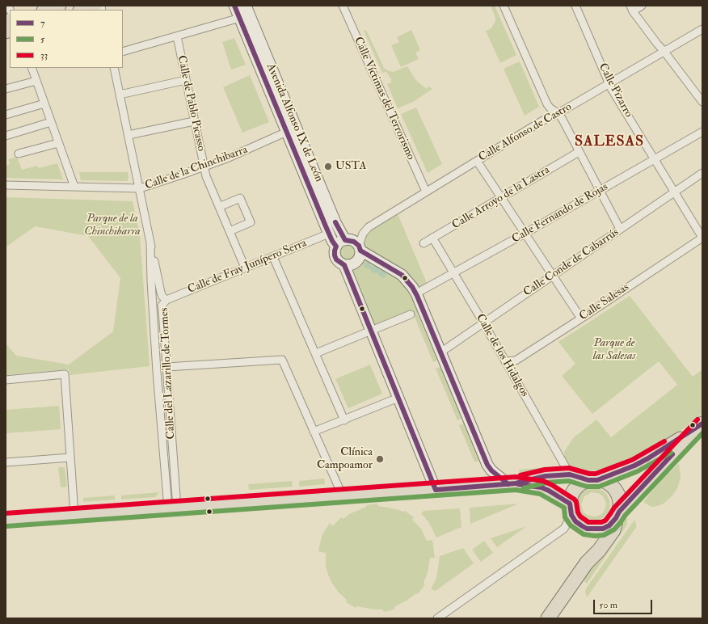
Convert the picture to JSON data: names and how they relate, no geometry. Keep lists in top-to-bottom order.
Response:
{
  "streets": {
    "main road": ["Avenida Alfonso IX de León"],
    "street": [
      "Calle Pizarro",
      "Calle Víctimas del Terrorismo",
      "Calle de Pablo Picasso",
      "Calle Alfonso de Castro",
      "Calle de la Chinchibarra",
      "Calle Arroyo de la Lastra",
      "Calle Fernando de Rojas",
      "Calle Conde de Cabarrús",
      "Calle de Fray Junípero Serra",
      "Calle Salesas",
      "Calle de los Hidalgos",
      "Calle del Lazarillo de Tormes"
    ]
  },
  "crossings": [
    ["Calle Pizarro", "Calle Alfonso de Castro"],
    ["Calle Pizarro", "Calle Fernando de Rojas"],
    ["Calle Pizarro", "Calle Conde de Cabarrús"],
    ["Calle Pizarro", "Calle Salesas"],
    ["Calle Víctimas del Terrorismo", "Calle Alfonso de Castro"],
    ["Calle de Pablo Picasso", "Calle de la Chinchibarra"],
    ["Calle de Pablo Picasso", "Calle de Fray Junípero Serra"],
    ["Avenida Alfonso IX de León", "Calle Alfonso de Castro"],
    ["Avenida Alfonso IX de León", "Calle de la Chinchibarra"],
    ["Avenida Alfonso IX de León", "Calle de Fray Junípero Serra"],
    ["Calle de la Chinchibarra", "Calle del Lazarillo de Tormes"],
    ["Calle Arroyo de la Lastra", "Calle de los Hidalgos"],
    ["Calle Fernando de Rojas", "Calle de los Hidalgos"],
    ["Calle Conde de Cabarrús", "Calle de los Hidalgos"],
    ["Calle de Fray Junípero Serra", "Calle del Lazarillo de Tormes"],
    ["Calle Salesas", "Calle de los Hidalgos"]
  ],
  "districts": ["SALESAS"],
  "parks": ["Parque de la Chinchibarra", "Parque de las Salesas"],
  "places": ["USTA", "Clínica Campoamor"],
  "lines": ["transit line 7", "transit line 33", "transit line 5"],
  "legend": ["7", "5", "33"],
  "scale_bar": "50 m"
}
